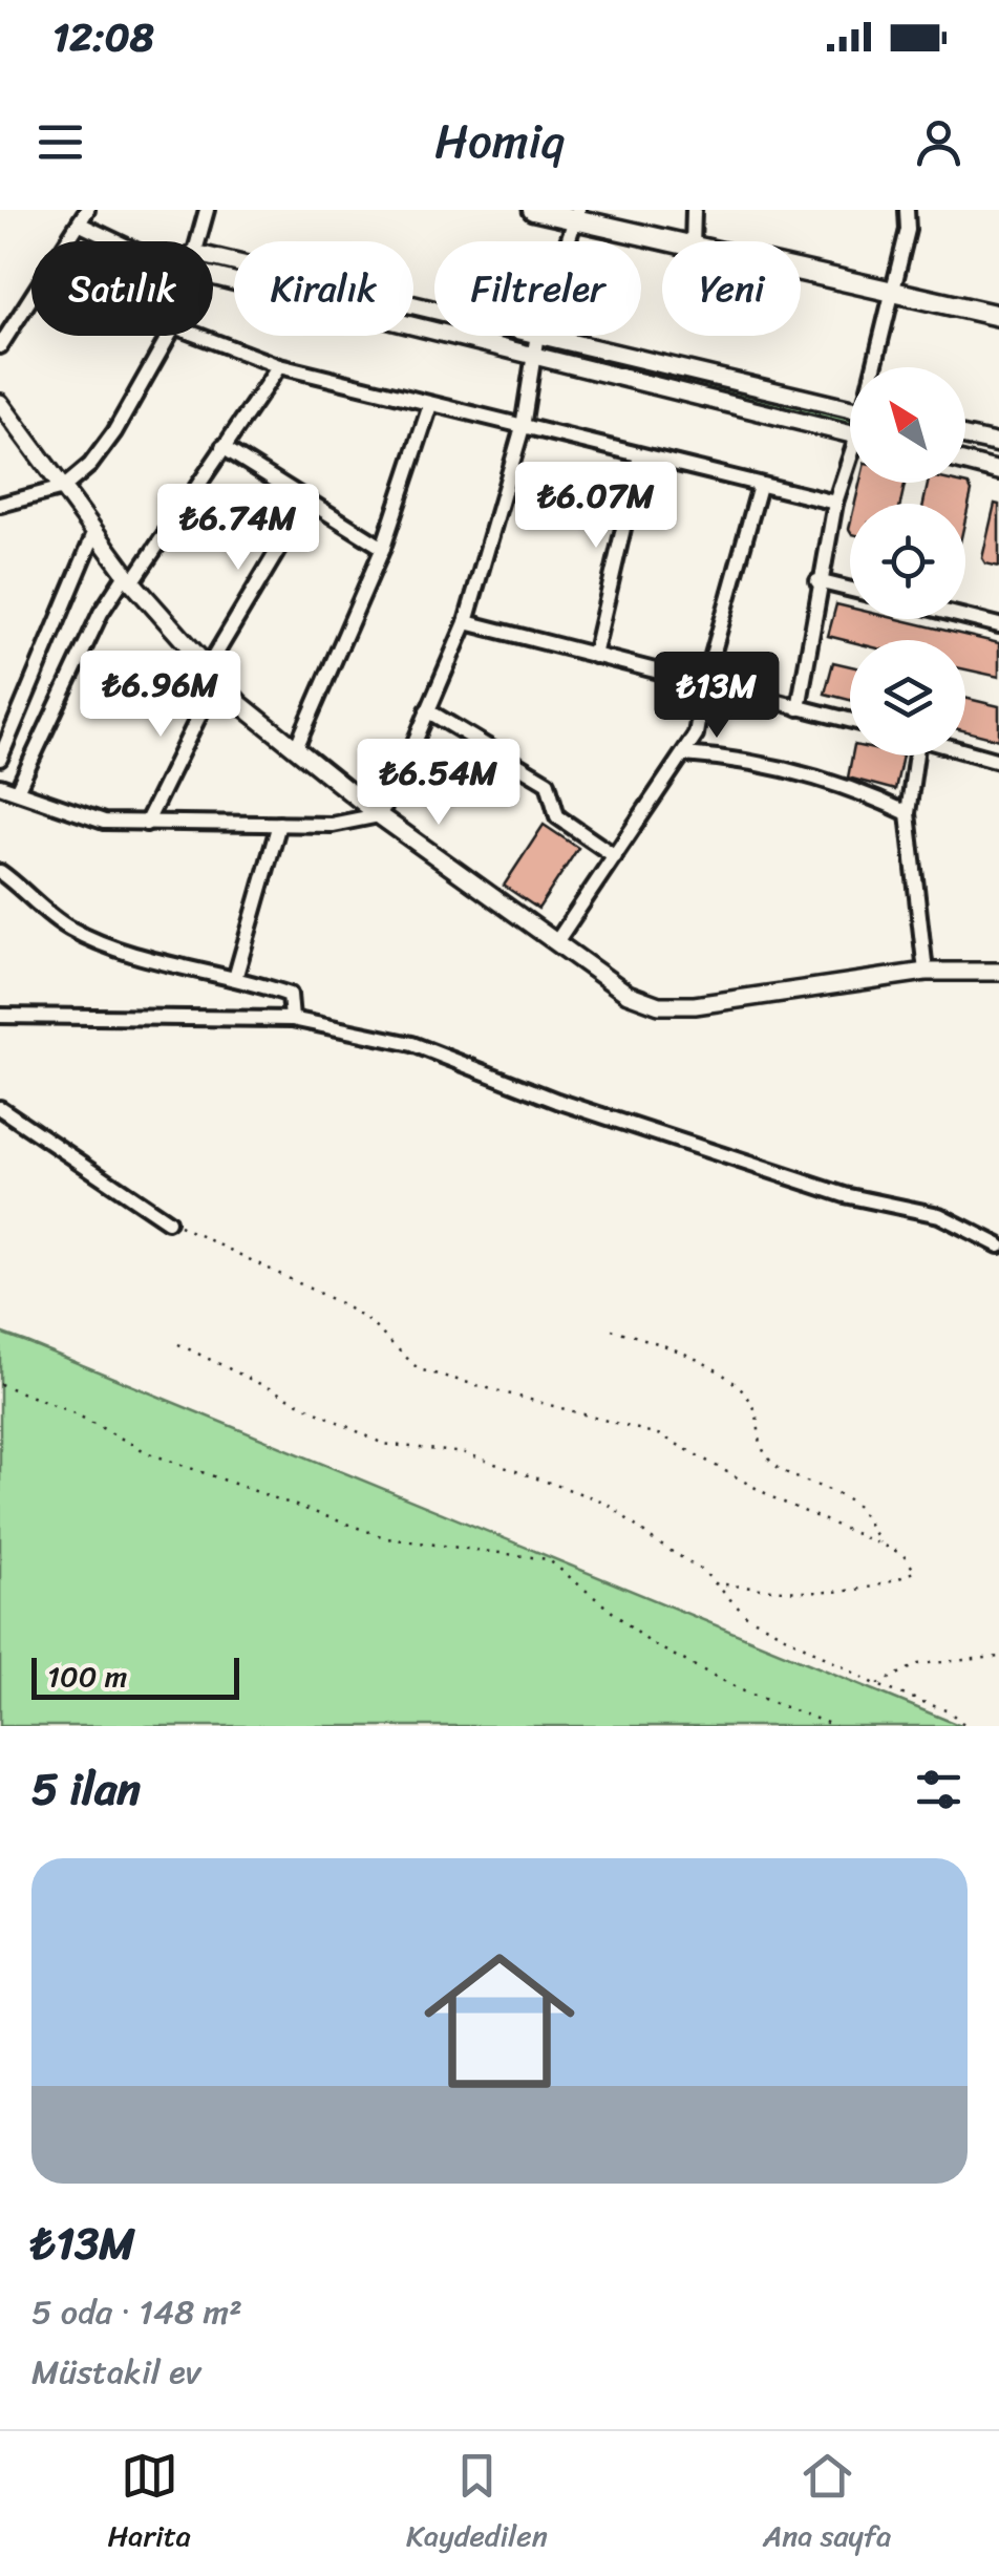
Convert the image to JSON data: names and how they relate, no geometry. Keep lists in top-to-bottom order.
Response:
{
  "scale_bar": "100 m",
  "north": "top left",
  "page": {
    "status": "12:08",
    "header": "Homiq",
    "chip": [
      "Satılık",
      "Kiralık",
      "Filtreler",
      "Yeni"
    ],
    "price": [
      "₺6.07M",
      "₺6.74M",
      "₺6.96M",
      "₺13M",
      "₺6.54M"
    ],
    "scale": "100 m",
    "heading": "5 ilan",
    "list": [
      {
        "name": "₺13M",
        "note": "5 oda · 148 m² · Müstakil ev"
      }
    ],
    "tabs": ["Harita", "Kaydedilen", "Ana sayfa"]
  }
}
